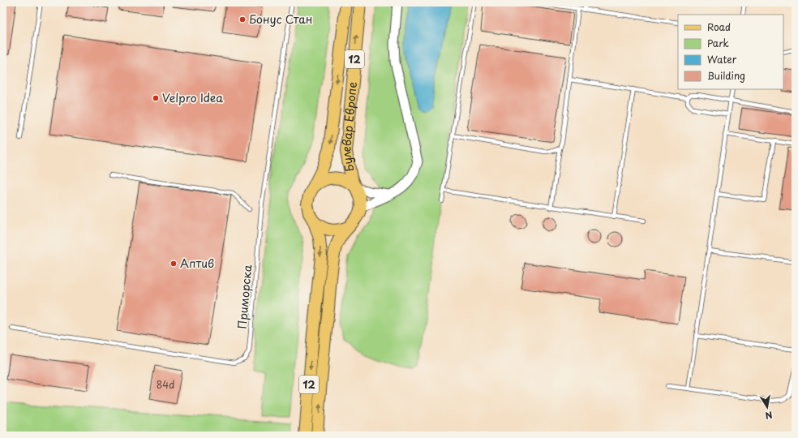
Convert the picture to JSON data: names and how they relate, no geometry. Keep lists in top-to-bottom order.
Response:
{
  "streets": {
    "main road": ["12", "Булевар Европе"],
    "lane": ["Приморска"]
  },
  "crossings": [
    ["12", "Булевар Европе"]
  ],
  "places": ["Бонус Стан", "Velpro Idea", "Аптив"],
  "house_numbers": ["84d"],
  "legend": [
    "Road",
    "Park",
    "Water",
    "Building"
  ],
  "north": "bottom"
}
